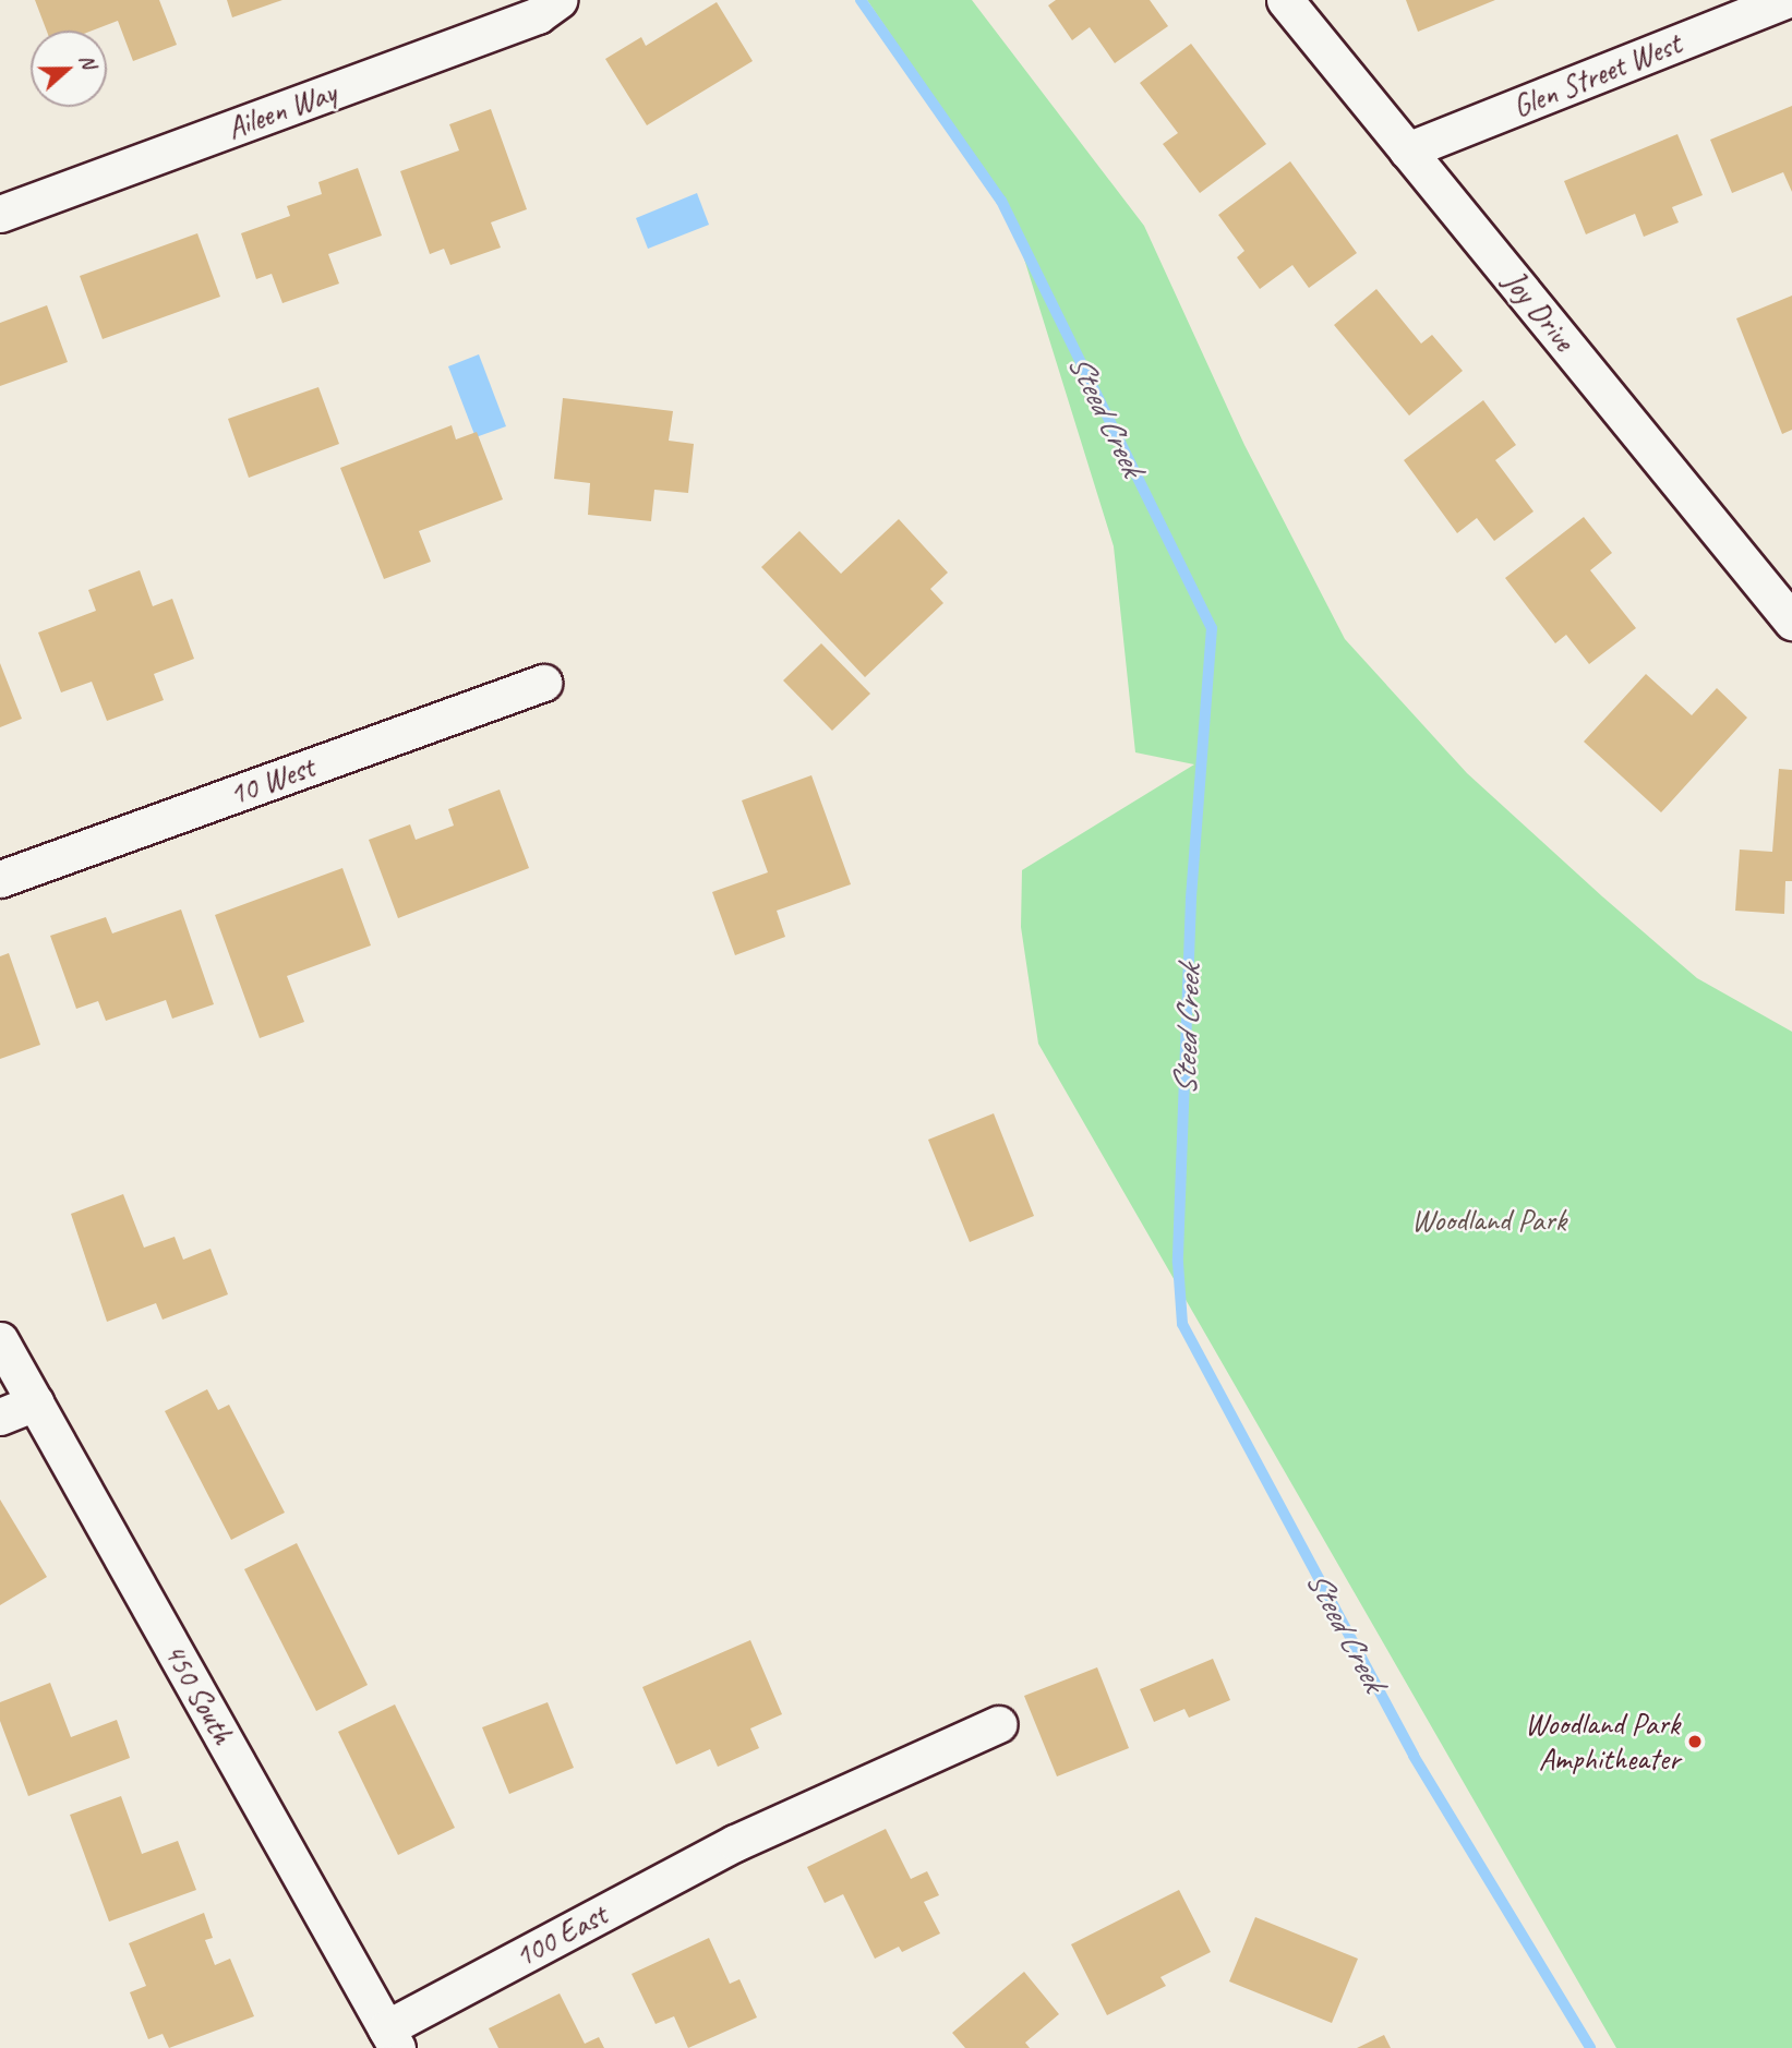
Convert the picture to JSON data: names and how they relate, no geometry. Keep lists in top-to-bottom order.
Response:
{
  "streets": {
    "street": [
      "Glen Street West",
      "Aileen Way",
      "Joy Drive",
      "10 West",
      "450 South",
      "100 East"
    ]
  },
  "crossings": [
    ["Glen Street West", "Joy Drive"],
    ["450 South", "100 East"]
  ],
  "water": ["Steed Creek"],
  "parks": ["Woodland Park"],
  "places": ["Woodland Park Amphitheater"],
  "north": "right"
}
